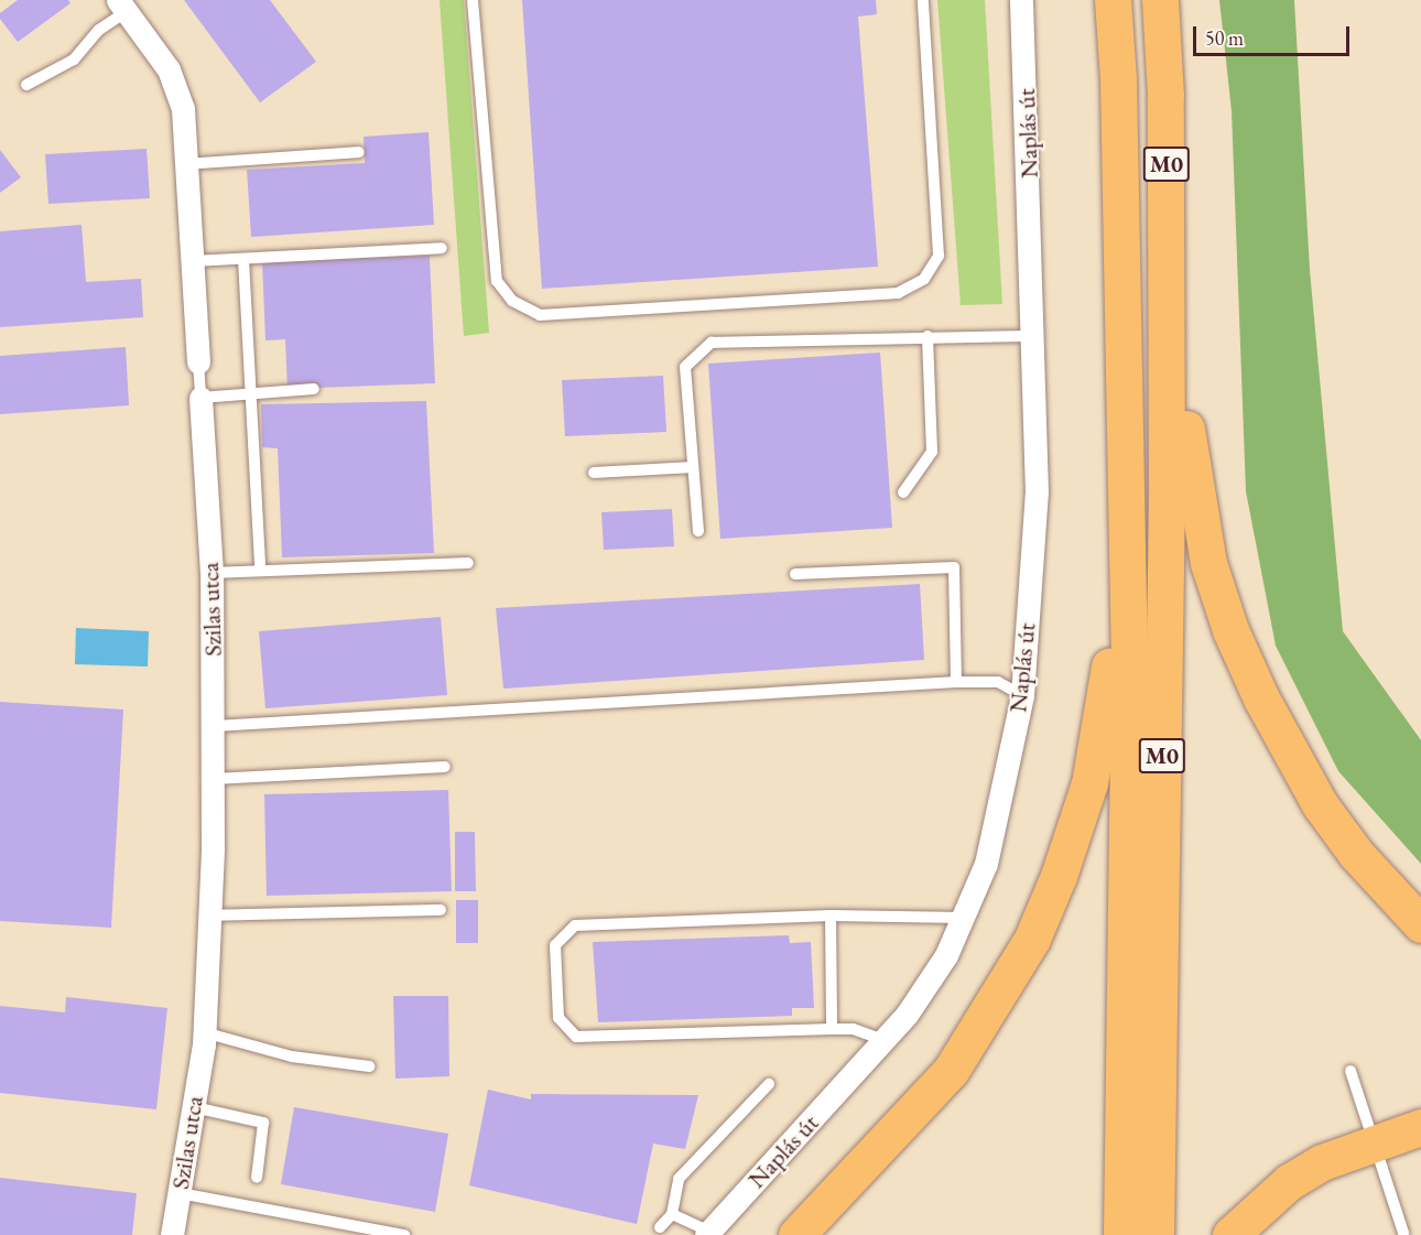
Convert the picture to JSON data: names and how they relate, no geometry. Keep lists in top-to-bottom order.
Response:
{
  "streets": {
    "highway": ["M0"],
    "street": ["Naplás út", "Szilas utca"]
  },
  "scale_bar": "50 m"
}
